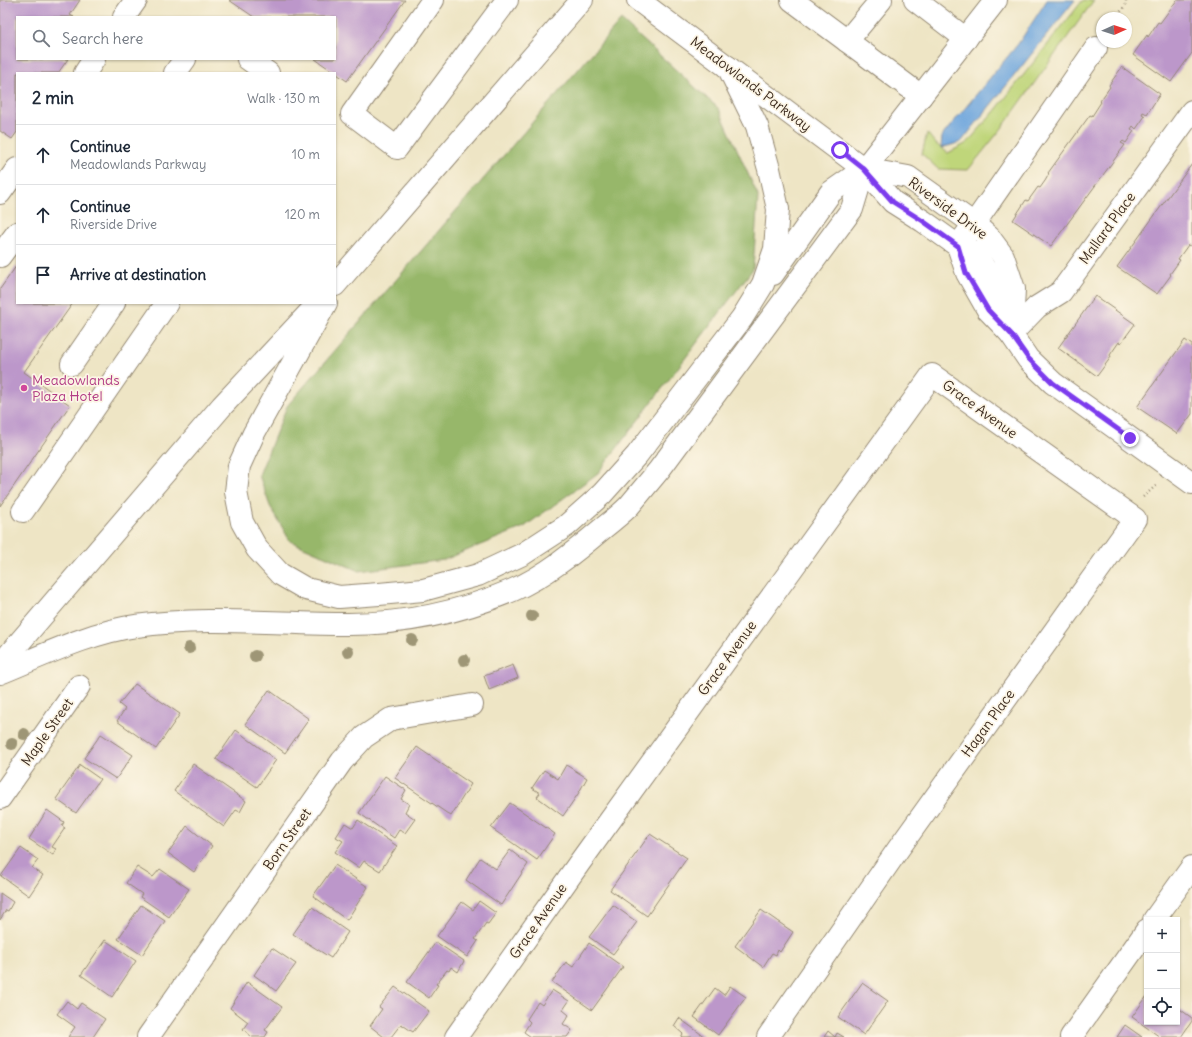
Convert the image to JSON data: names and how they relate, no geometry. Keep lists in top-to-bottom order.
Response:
{
  "streets": {
    "main road": [
      "Meadowlands Parkway",
      "Riverside Drive",
      "Mallard Place",
      "Grace Avenue",
      "Hagan Place",
      "Maple Street",
      "Born Street"
    ]
  },
  "crossings": [
    ["Meadowlands Parkway", "Riverside Drive"],
    ["Riverside Drive", "Mallard Place"],
    ["Grace Avenue", "Hagan Place"]
  ],
  "places": ["Meadowlands Plaza Hotel"],
  "north": "right",
  "page": {
    "search": "Search here",
    "heading": ["2 min", "Walk · 130 m"],
    "list": [
      ["Continue", "Meadowlands Parkway", "10 m"],
      ["Continue", "Riverside Drive", "120 m"],
      "Arrive at destination"
    ],
    "map_buttons": ["+", "−"]
  }
}
